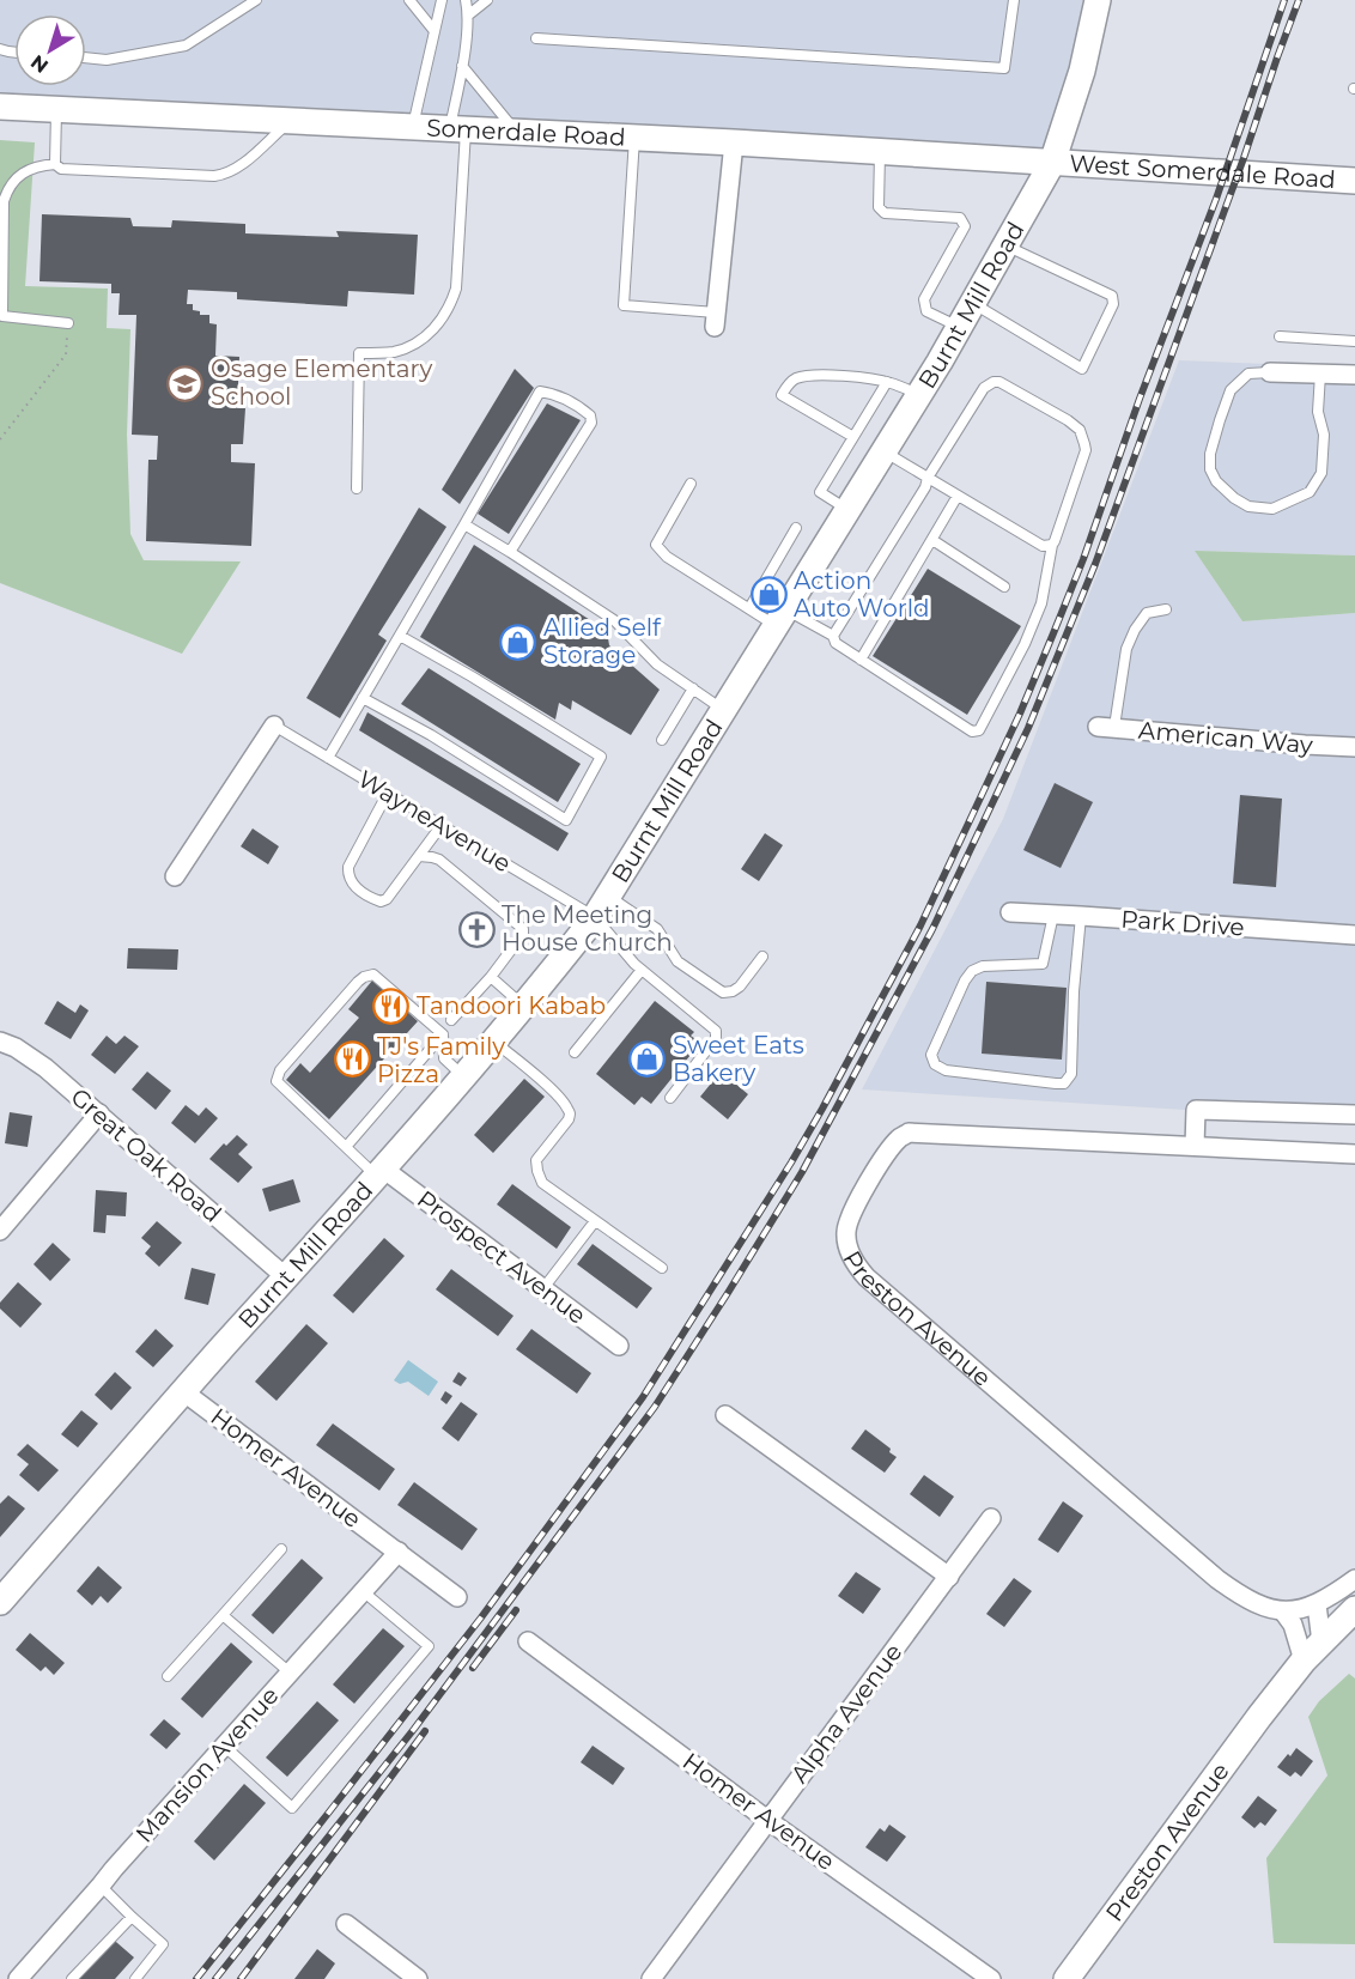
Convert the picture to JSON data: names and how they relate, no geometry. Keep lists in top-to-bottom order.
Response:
{
  "streets": {
    "main road": [
      "Somerdale Road",
      "West Somerdale Road",
      "Burnt Mill Road",
      "Preston Avenue"
    ],
    "street": [
      "American Way",
      "Park Drive",
      "Great Oak Road",
      "Prospect Avenue",
      "Homer Avenue",
      "Alpha Avenue",
      "Mansion Avenue"
    ],
    "lane": ["WayneAvenue"]
  },
  "crossings": [
    ["Somerdale Road", "West Somerdale Road"],
    ["Somerdale Road", "Burnt Mill Road"],
    ["West Somerdale Road", "Burnt Mill Road"],
    ["Burnt Mill Road", "WayneAvenue"],
    ["Burnt Mill Road", "Great Oak Road"],
    ["Burnt Mill Road", "Prospect Avenue"],
    ["Burnt Mill Road", "Homer Avenue"],
    ["Homer Avenue", "Alpha Avenue"],
    ["Homer Avenue", "Mansion Avenue"]
  ],
  "places": {
    "school or university": ["Osage Elementary School"],
    "shop": ["Action Auto World", "Allied Self Storage", "Sweet Eats Bakery"],
    "church": ["The Meeting House Church"],
    "restaurant": ["Tandoori Kabab", "TJ's Family Pizza"]
  },
  "north": "bottom left"
}
